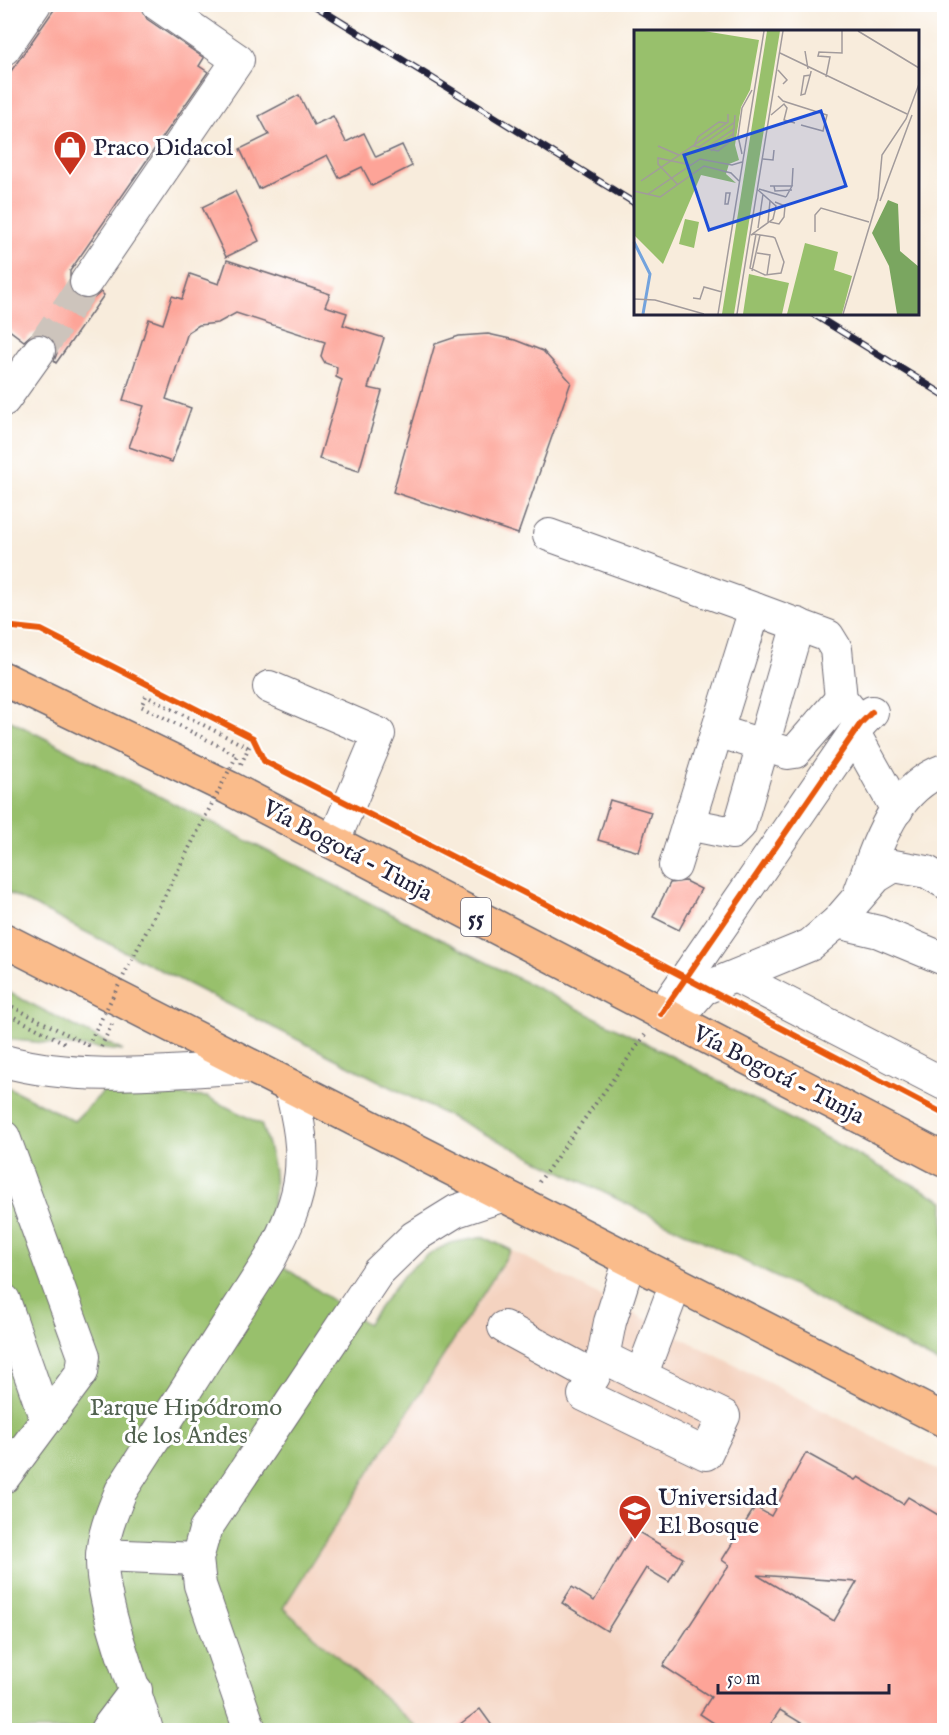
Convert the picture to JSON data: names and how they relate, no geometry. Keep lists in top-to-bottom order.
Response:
{
  "streets": {
    "highway": ["Vía Bogotá - Tunja", "55"]
  },
  "parks": ["Parque Hipódromo de los Andes"],
  "places": {
    "shop": ["Praco Didacol"],
    "school or university": ["Universidad El Bosque"]
  },
  "scale_bar": "50 m"
}
